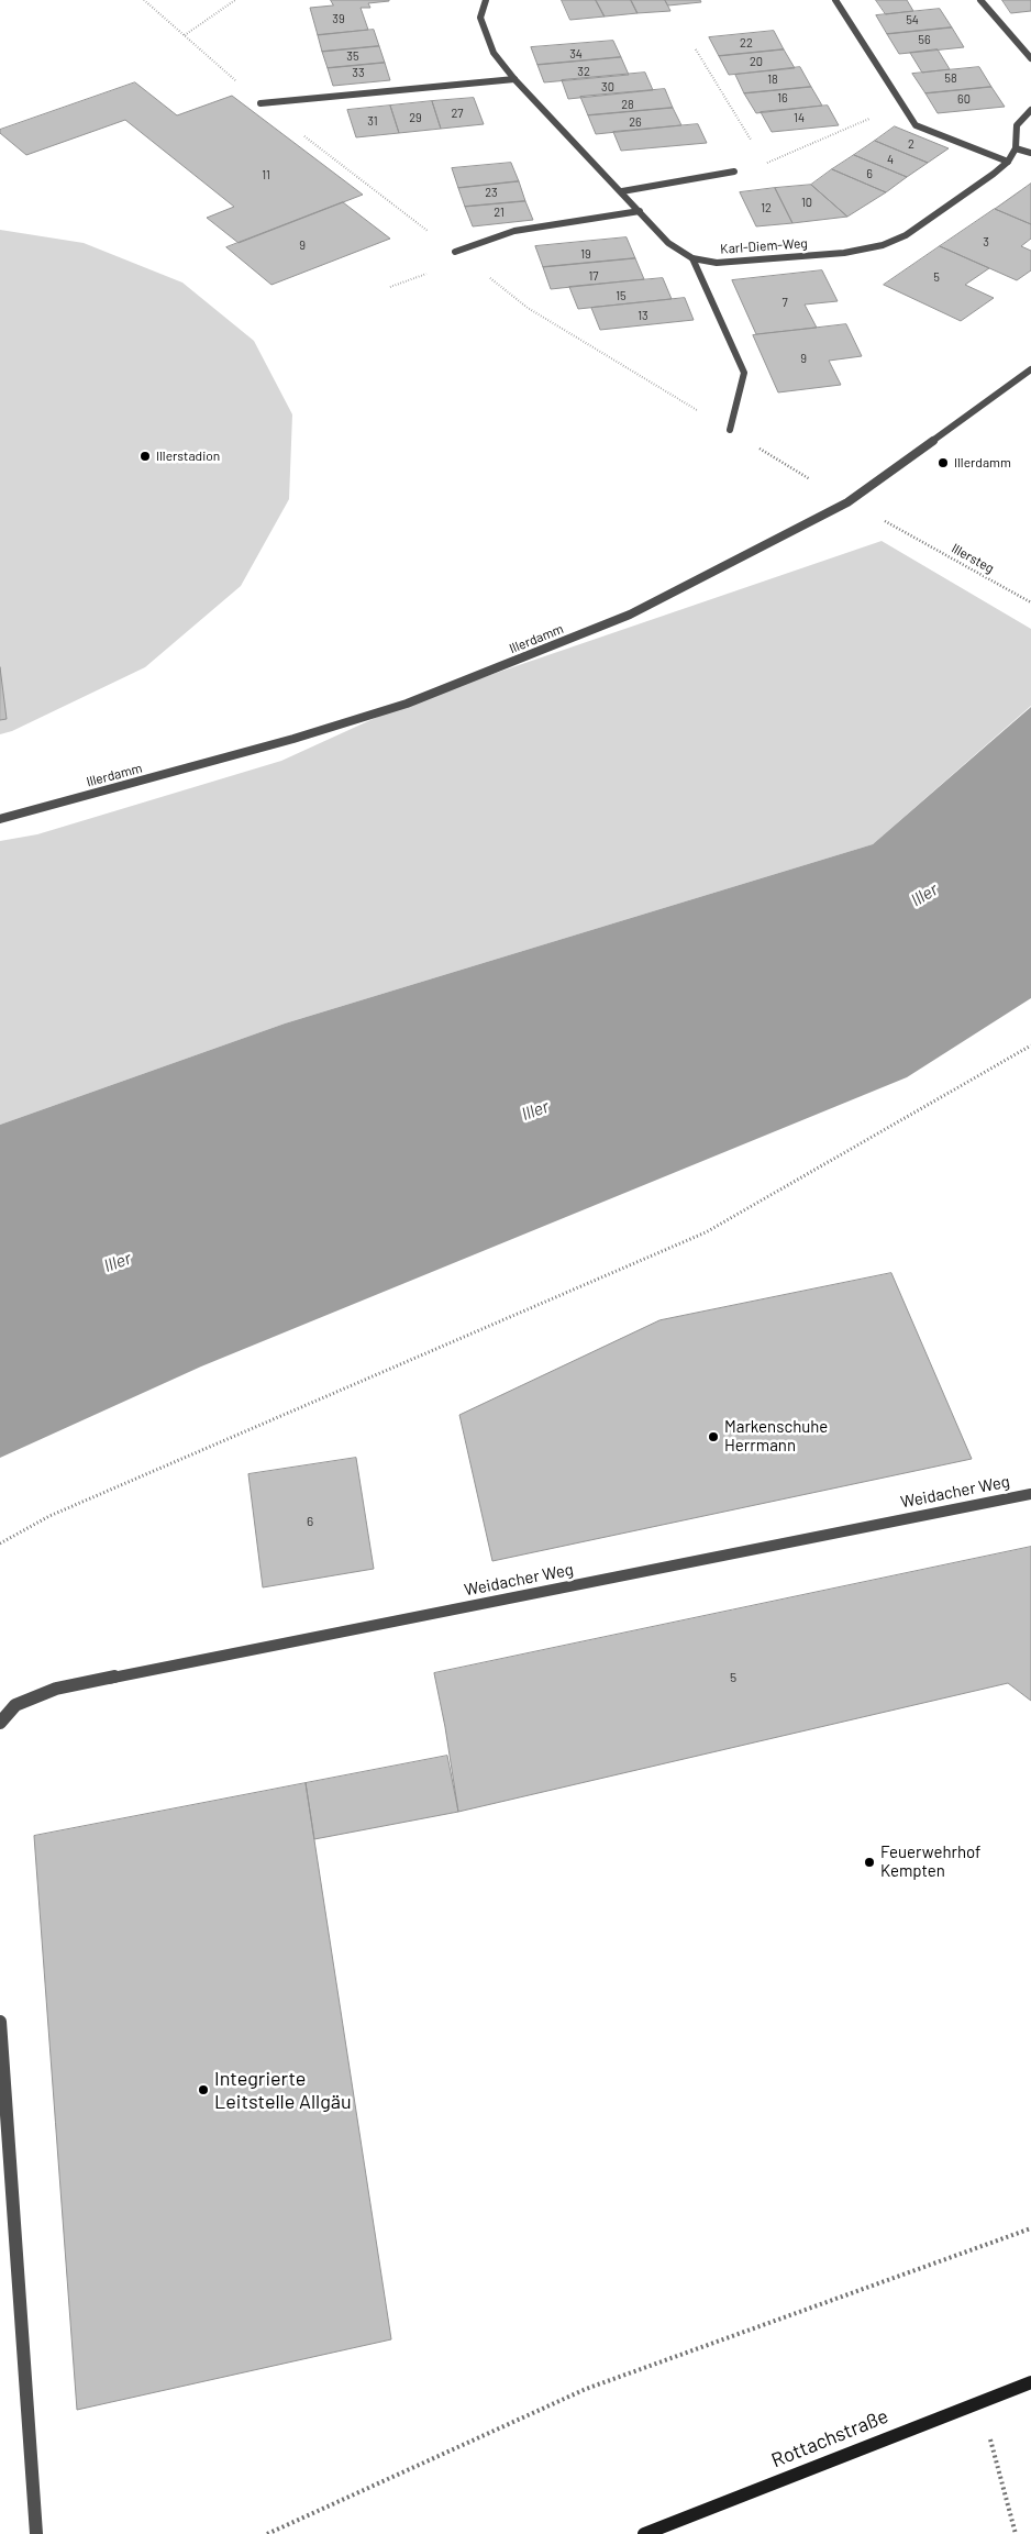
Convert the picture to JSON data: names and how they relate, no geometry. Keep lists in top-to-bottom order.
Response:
{
  "streets": {
    "street": [
      "Karl-Diem-Weg",
      "Illerdamm",
      "Weidacher Weg",
      "Rottachstraße"
    ],
    "path": ["Illersteg"]
  },
  "water": ["Iller"],
  "places": [
    "Illerstadion",
    "Illerdamm",
    "Markenschuhe Herrmann",
    "Feuerwehrhof Kempten",
    "Integrierte Leitstelle Allgäu"
  ],
  "house_numbers": [
    "39",
    "54",
    "56",
    "22",
    "34",
    "35",
    "20",
    "32",
    "33",
    "58",
    "18",
    "30",
    "16",
    "60",
    "28",
    "27",
    "29",
    "14",
    "31",
    "26",
    "2",
    "4",
    "6",
    "11",
    "23",
    "10",
    "12",
    "21",
    "3",
    "9",
    "19",
    "17",
    "5",
    "15",
    "7",
    "13",
    "9",
    "6",
    "5"
  ]
}
